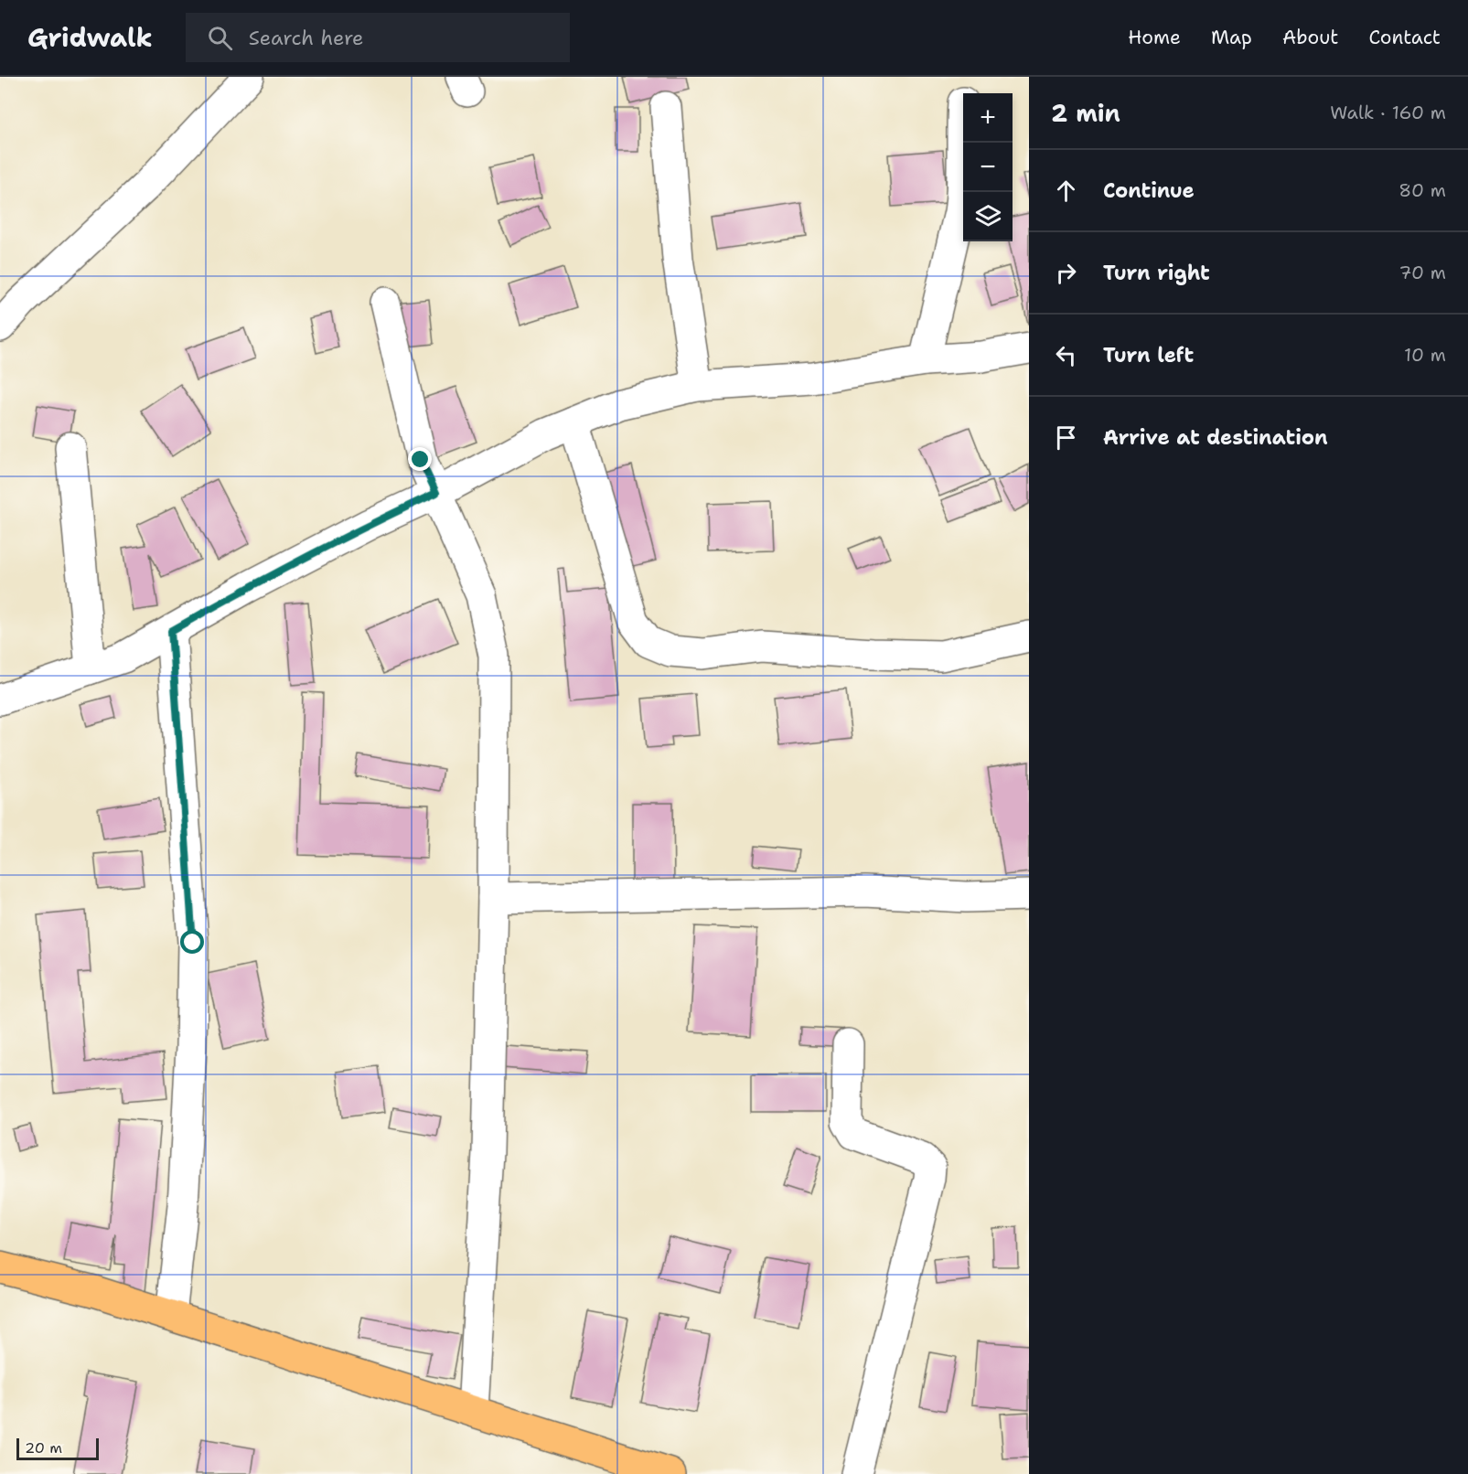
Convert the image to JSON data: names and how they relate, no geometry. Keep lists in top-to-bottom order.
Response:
{
  "scale_bar": "20 m",
  "page": {
    "header": "Gridwalk",
    "search": "Search here",
    "nav": [
      "Home",
      "Map",
      "About",
      "Contact"
    ],
    "heading": ["2 min", "Walk · 160 m"],
    "map_buttons": ["+", "−"],
    "list": [
      ["Continue", "80 m"],
      ["Turn right", "70 m"],
      ["Turn left", "10 m"],
      "Arrive at destination"
    ],
    "scale": "20 m"
  }
}
